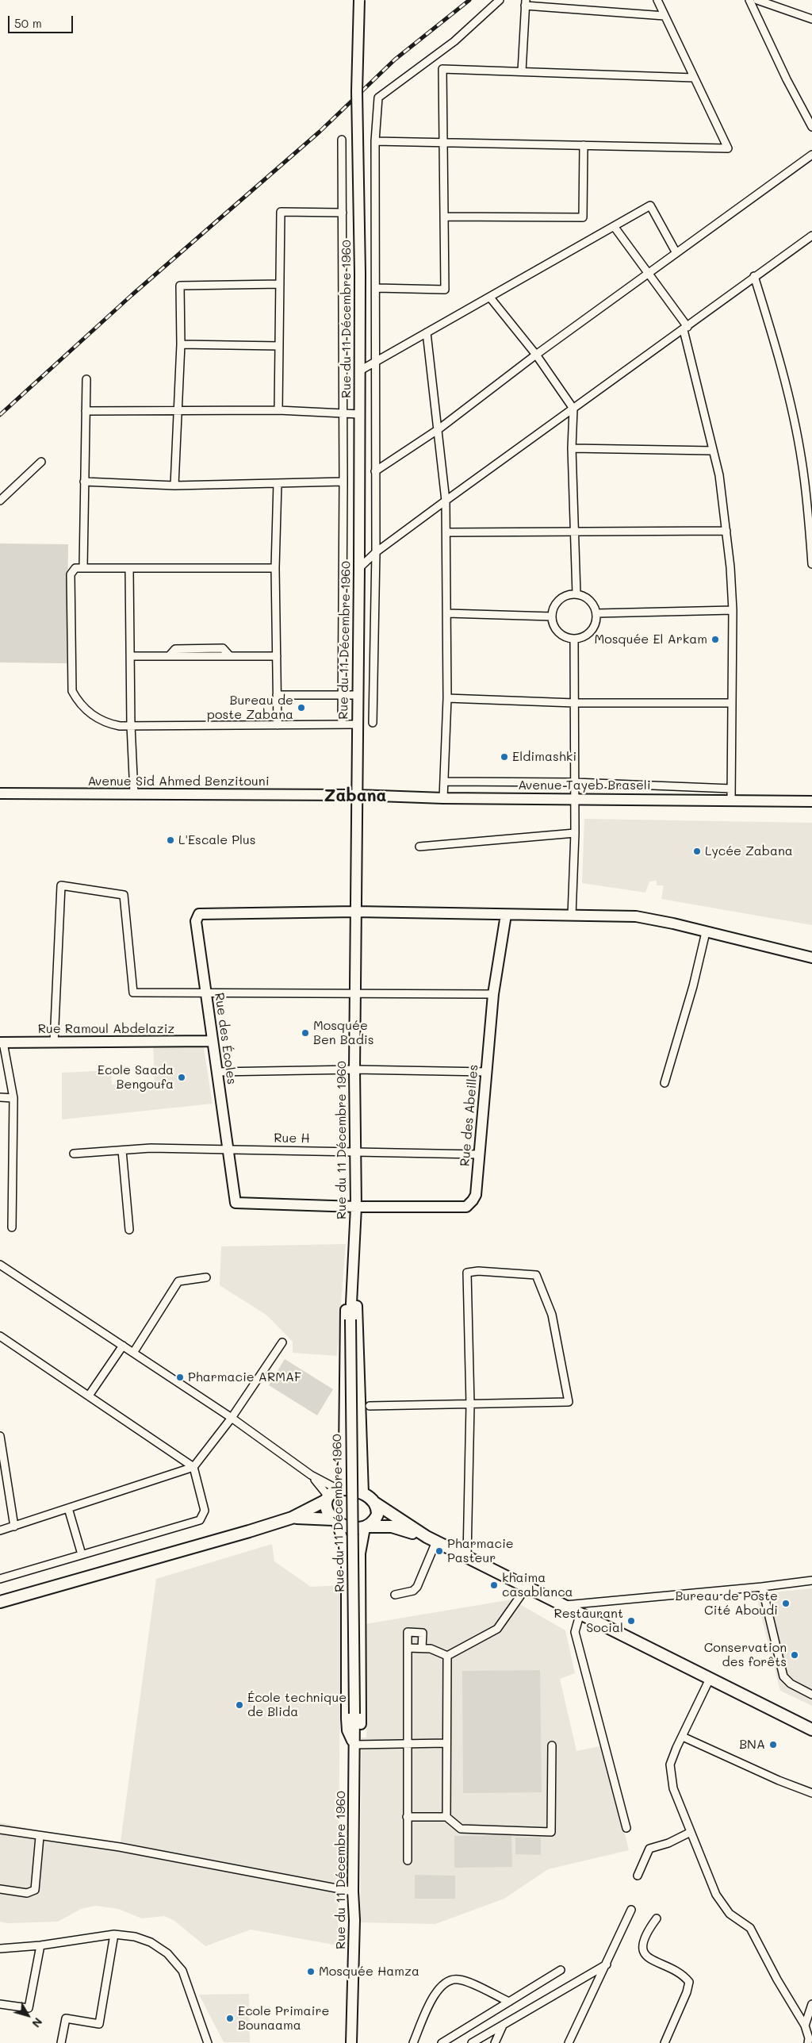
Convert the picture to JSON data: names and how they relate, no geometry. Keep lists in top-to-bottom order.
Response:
{
  "streets": {
    "main road": [
      "Rue du 11 Décembre 1960",
      "Avenue Sid Ahmed Benzitouni",
      "Avenue Tayeb Braseli",
      "Rue Ramoul Abdelaziz",
      "Rue des Écoles",
      "Rue des Abeilles"
    ],
    "street": ["Rue H"]
  },
  "crossings": [
    ["Rue du 11 Décembre 1960", "Avenue Sid Ahmed Benzitouni"],
    ["Rue du 11 Décembre 1960", "Avenue Tayeb Braseli"],
    ["Rue du 11 Décembre 1960", "Rue des Écoles"],
    ["Rue du 11 Décembre 1960", "Rue des Abeilles"],
    ["Rue du 11 Décembre 1960", "Rue H"],
    ["Avenue Sid Ahmed Benzitouni", "Avenue Tayeb Braseli"],
    ["Rue Ramoul Abdelaziz", "Rue des Écoles"],
    ["Rue des Écoles", "Rue des Abeilles"],
    ["Rue des Écoles", "Rue H"],
    ["Rue des Abeilles", "Rue H"]
  ],
  "districts": ["Zabana"],
  "places": [
    "Mosquée El Arkam",
    "Bureau de poste Zabana",
    "Eldimashki",
    "L'Escale Plus",
    "Lycée Zabana",
    "Mosquée Ben Badis",
    "Ecole Saada Bengoufa",
    "Pharmacie ARMAF",
    "Pharmacie Pasteur",
    "khaima casablanca",
    "Bureau de Poste Cité Aboudi",
    "Restaurant Social",
    "Conservation des forêts",
    "École technique de Blida",
    "BNA",
    "Mosquée Hamza",
    "Ecole Primaire Bounaama"
  ],
  "scale_bar": "50 m",
  "north": "bottom right"
}
